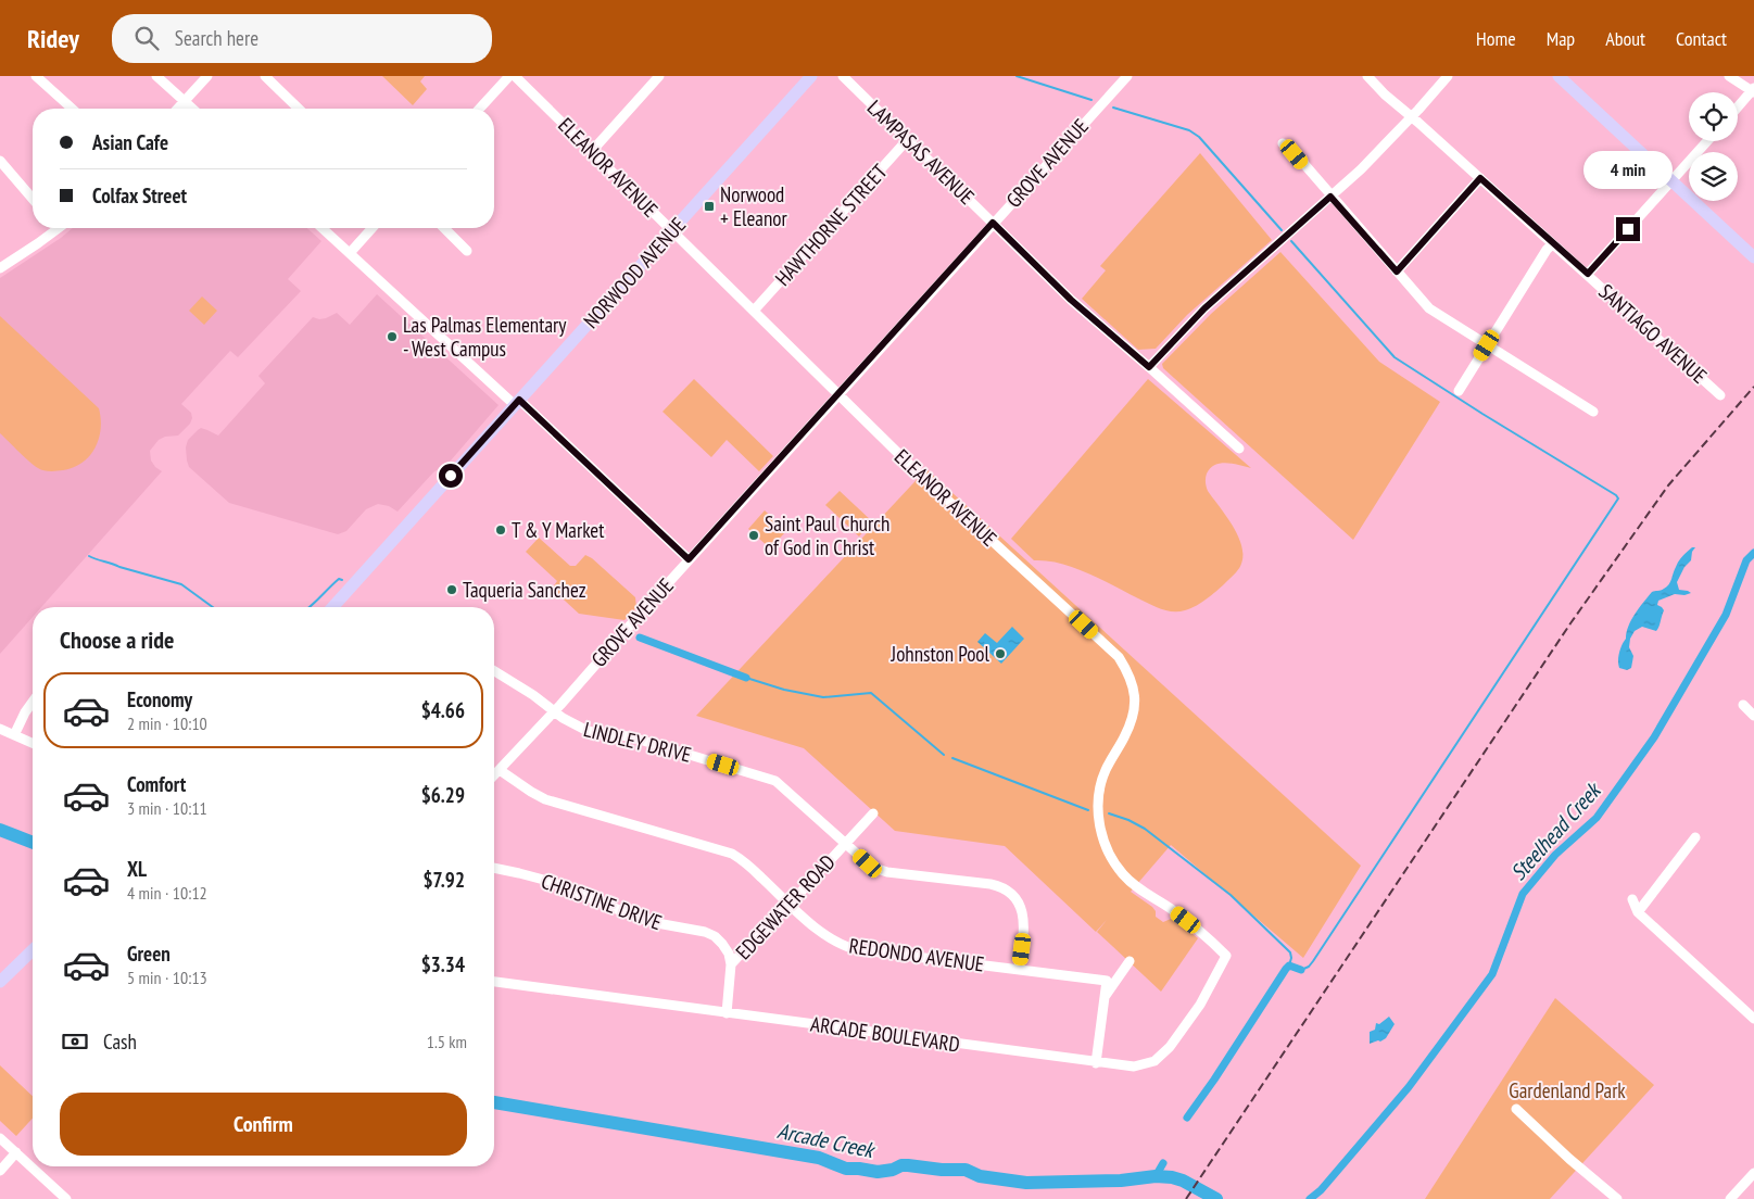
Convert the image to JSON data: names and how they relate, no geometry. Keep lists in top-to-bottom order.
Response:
{
  "streets": {
    "main road": ["NORWOOD AVENUE"],
    "street": [
      "LAMPASAS AVENUE",
      "GROVE AVENUE",
      "ELEANOR AVENUE",
      "HAWTHORNE STREET",
      "SANTIAGO AVENUE",
      "LINDLEY DRIVE",
      "CHRISTINE DRIVE",
      "EDGEWATER ROAD",
      "REDONDO AVENUE",
      "ARCADE BOULEVARD"
    ]
  },
  "crossings": [
    ["LAMPASAS AVENUE", "GROVE AVENUE"],
    ["LAMPASAS AVENUE", "HAWTHORNE STREET"],
    ["GROVE AVENUE", "ELEANOR AVENUE"],
    ["GROVE AVENUE", "LINDLEY DRIVE"],
    ["GROVE AVENUE", "REDONDO AVENUE"],
    ["ELEANOR AVENUE", "HAWTHORNE STREET"],
    ["ELEANOR AVENUE", "NORWOOD AVENUE"],
    ["ELEANOR AVENUE", "ARCADE BOULEVARD"],
    ["LINDLEY DRIVE", "EDGEWATER ROAD"],
    ["LINDLEY DRIVE", "REDONDO AVENUE"],
    ["CHRISTINE DRIVE", "EDGEWATER ROAD"],
    ["EDGEWATER ROAD", "REDONDO AVENUE"],
    ["EDGEWATER ROAD", "ARCADE BOULEVARD"]
  ],
  "water": ["Steelhead Creek", "Arcade Creek"],
  "parks": ["Gardenland Park"],
  "places": {
    "transit": ["Norwood + Eleanor"],
    "other": [
      "Las Palmas Elementary - West Campus",
      "T & Y Market",
      "Saint Paul Church of God in Christ",
      "Taqueria Sanchez",
      "Johnston Pool"
    ]
  },
  "page": {
    "header": "Ridey",
    "search": "Search here",
    "nav": [
      "Home",
      "Map",
      "About",
      "Contact"
    ],
    "banner": ["Asian Cafe", "Colfax Street"],
    "bubble": "4 min",
    "heading": "Choose a ride",
    "list": [
      {
        "name": "Economy",
        "note": "2 min · 10:10",
        "value": "$4.66"
      },
      {
        "name": "Comfort",
        "note": "3 min · 10:11",
        "value": "$6.29"
      },
      {
        "name": "XL",
        "note": "4 min · 10:12",
        "value": "$7.92"
      },
      {
        "name": "Green",
        "note": "5 min · 10:13",
        "value": "$3.34"
      }
    ],
    "pay": ["Cash", "1.5 km"],
    "buttons": "Confirm"
  }
}
